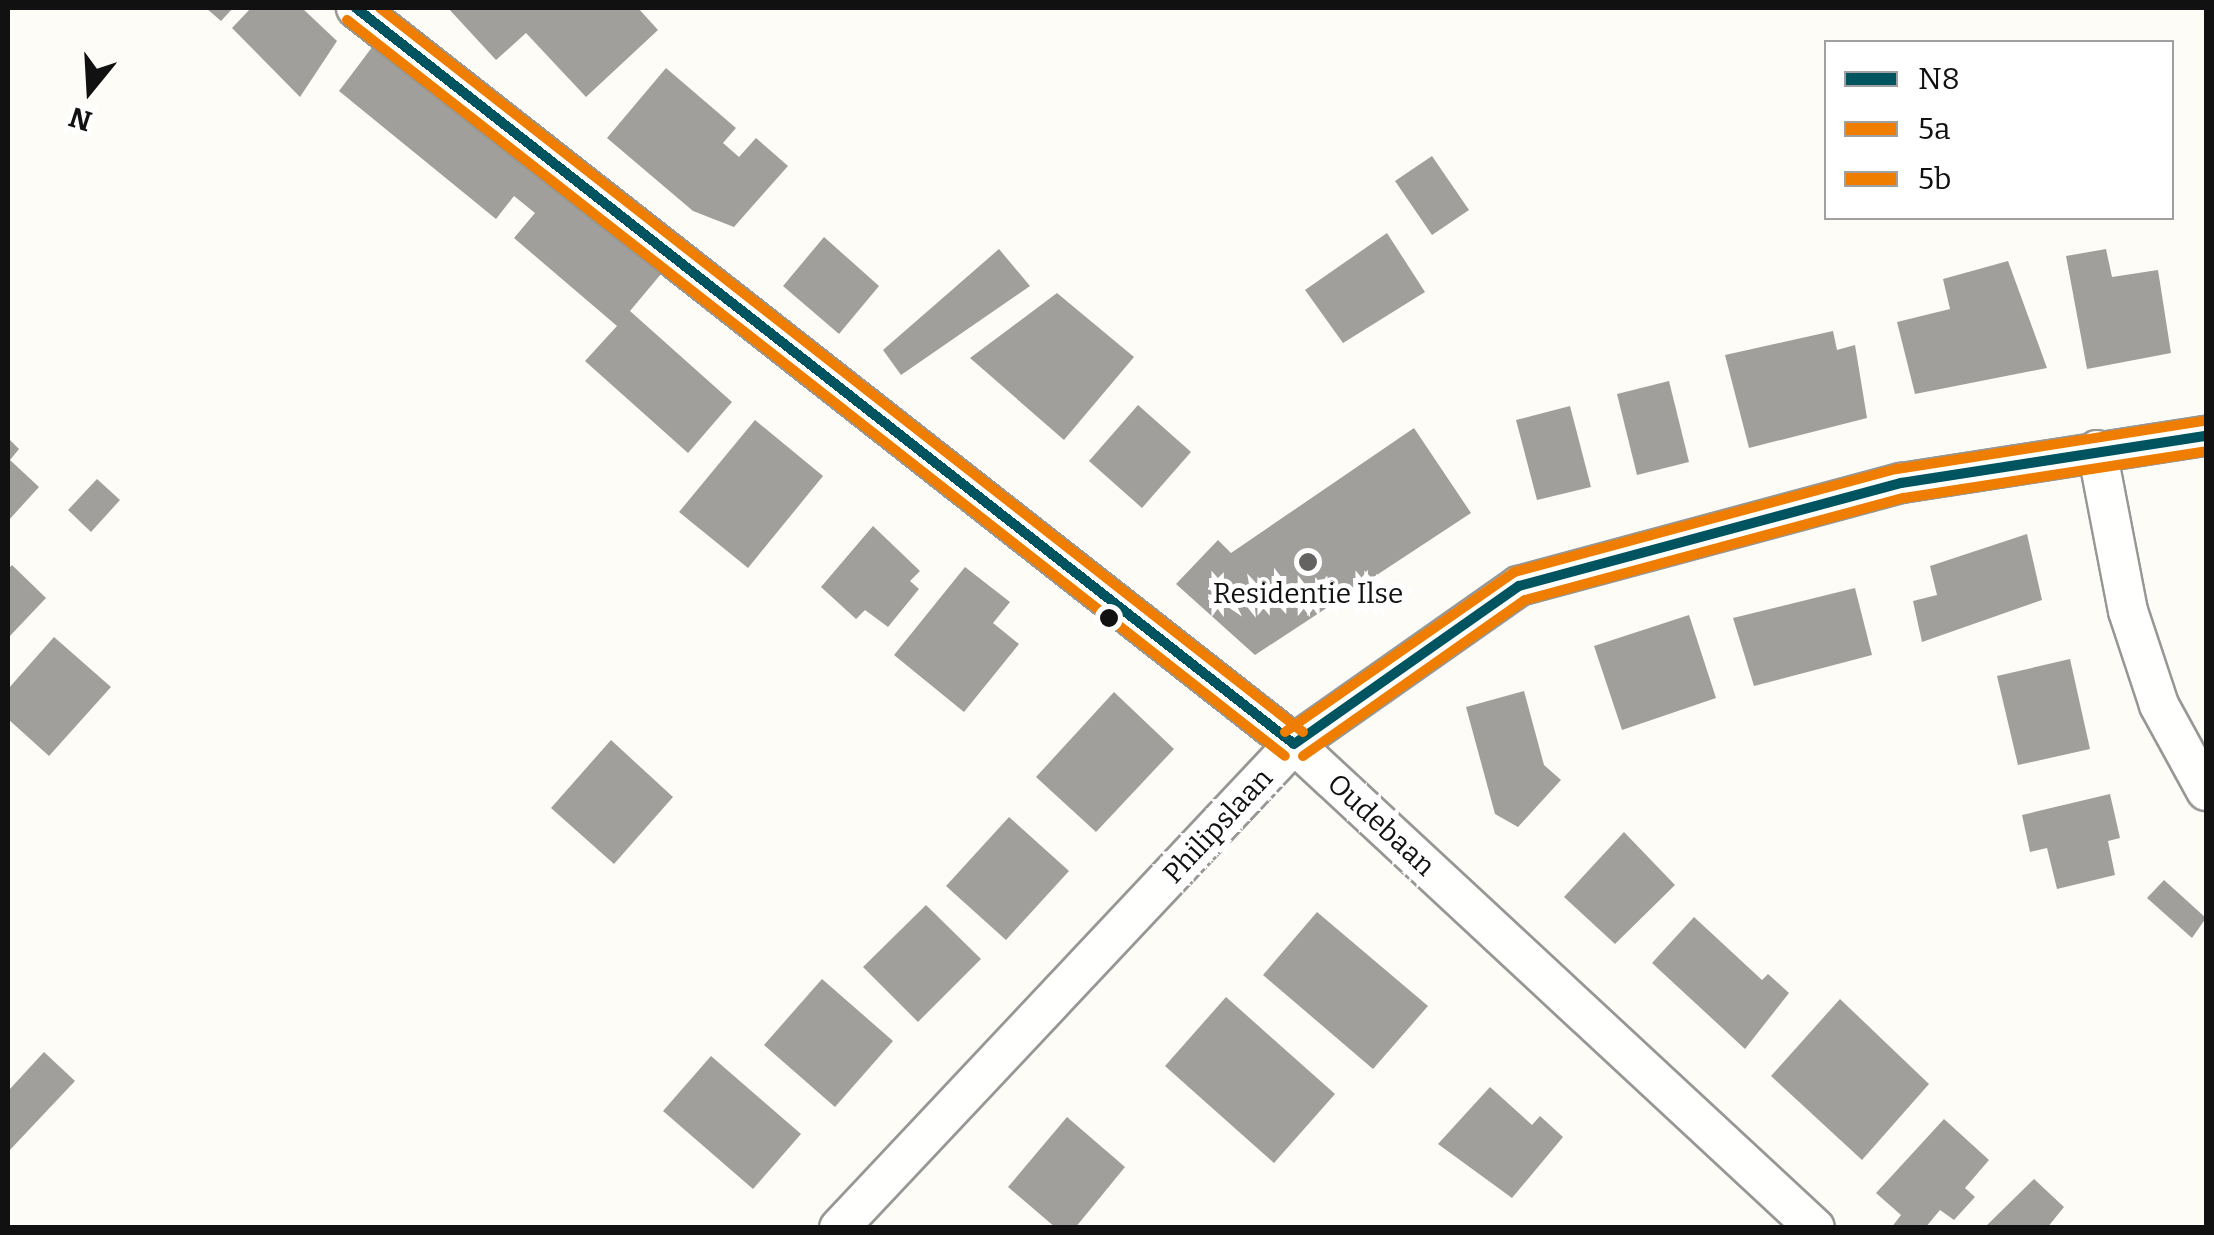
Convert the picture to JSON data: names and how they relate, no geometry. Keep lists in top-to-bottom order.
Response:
{
  "streets": {
    "street": ["Oudebaan", "Philipslaan"]
  },
  "crossings": [
    ["Oudebaan", "Philipslaan"]
  ],
  "places": ["Residentie Ilse"],
  "lines": ["transit line N8", "transit line 5b", "transit line 5a"],
  "legend": ["N8", "5a", "5b"],
  "north": "bottom"
}
